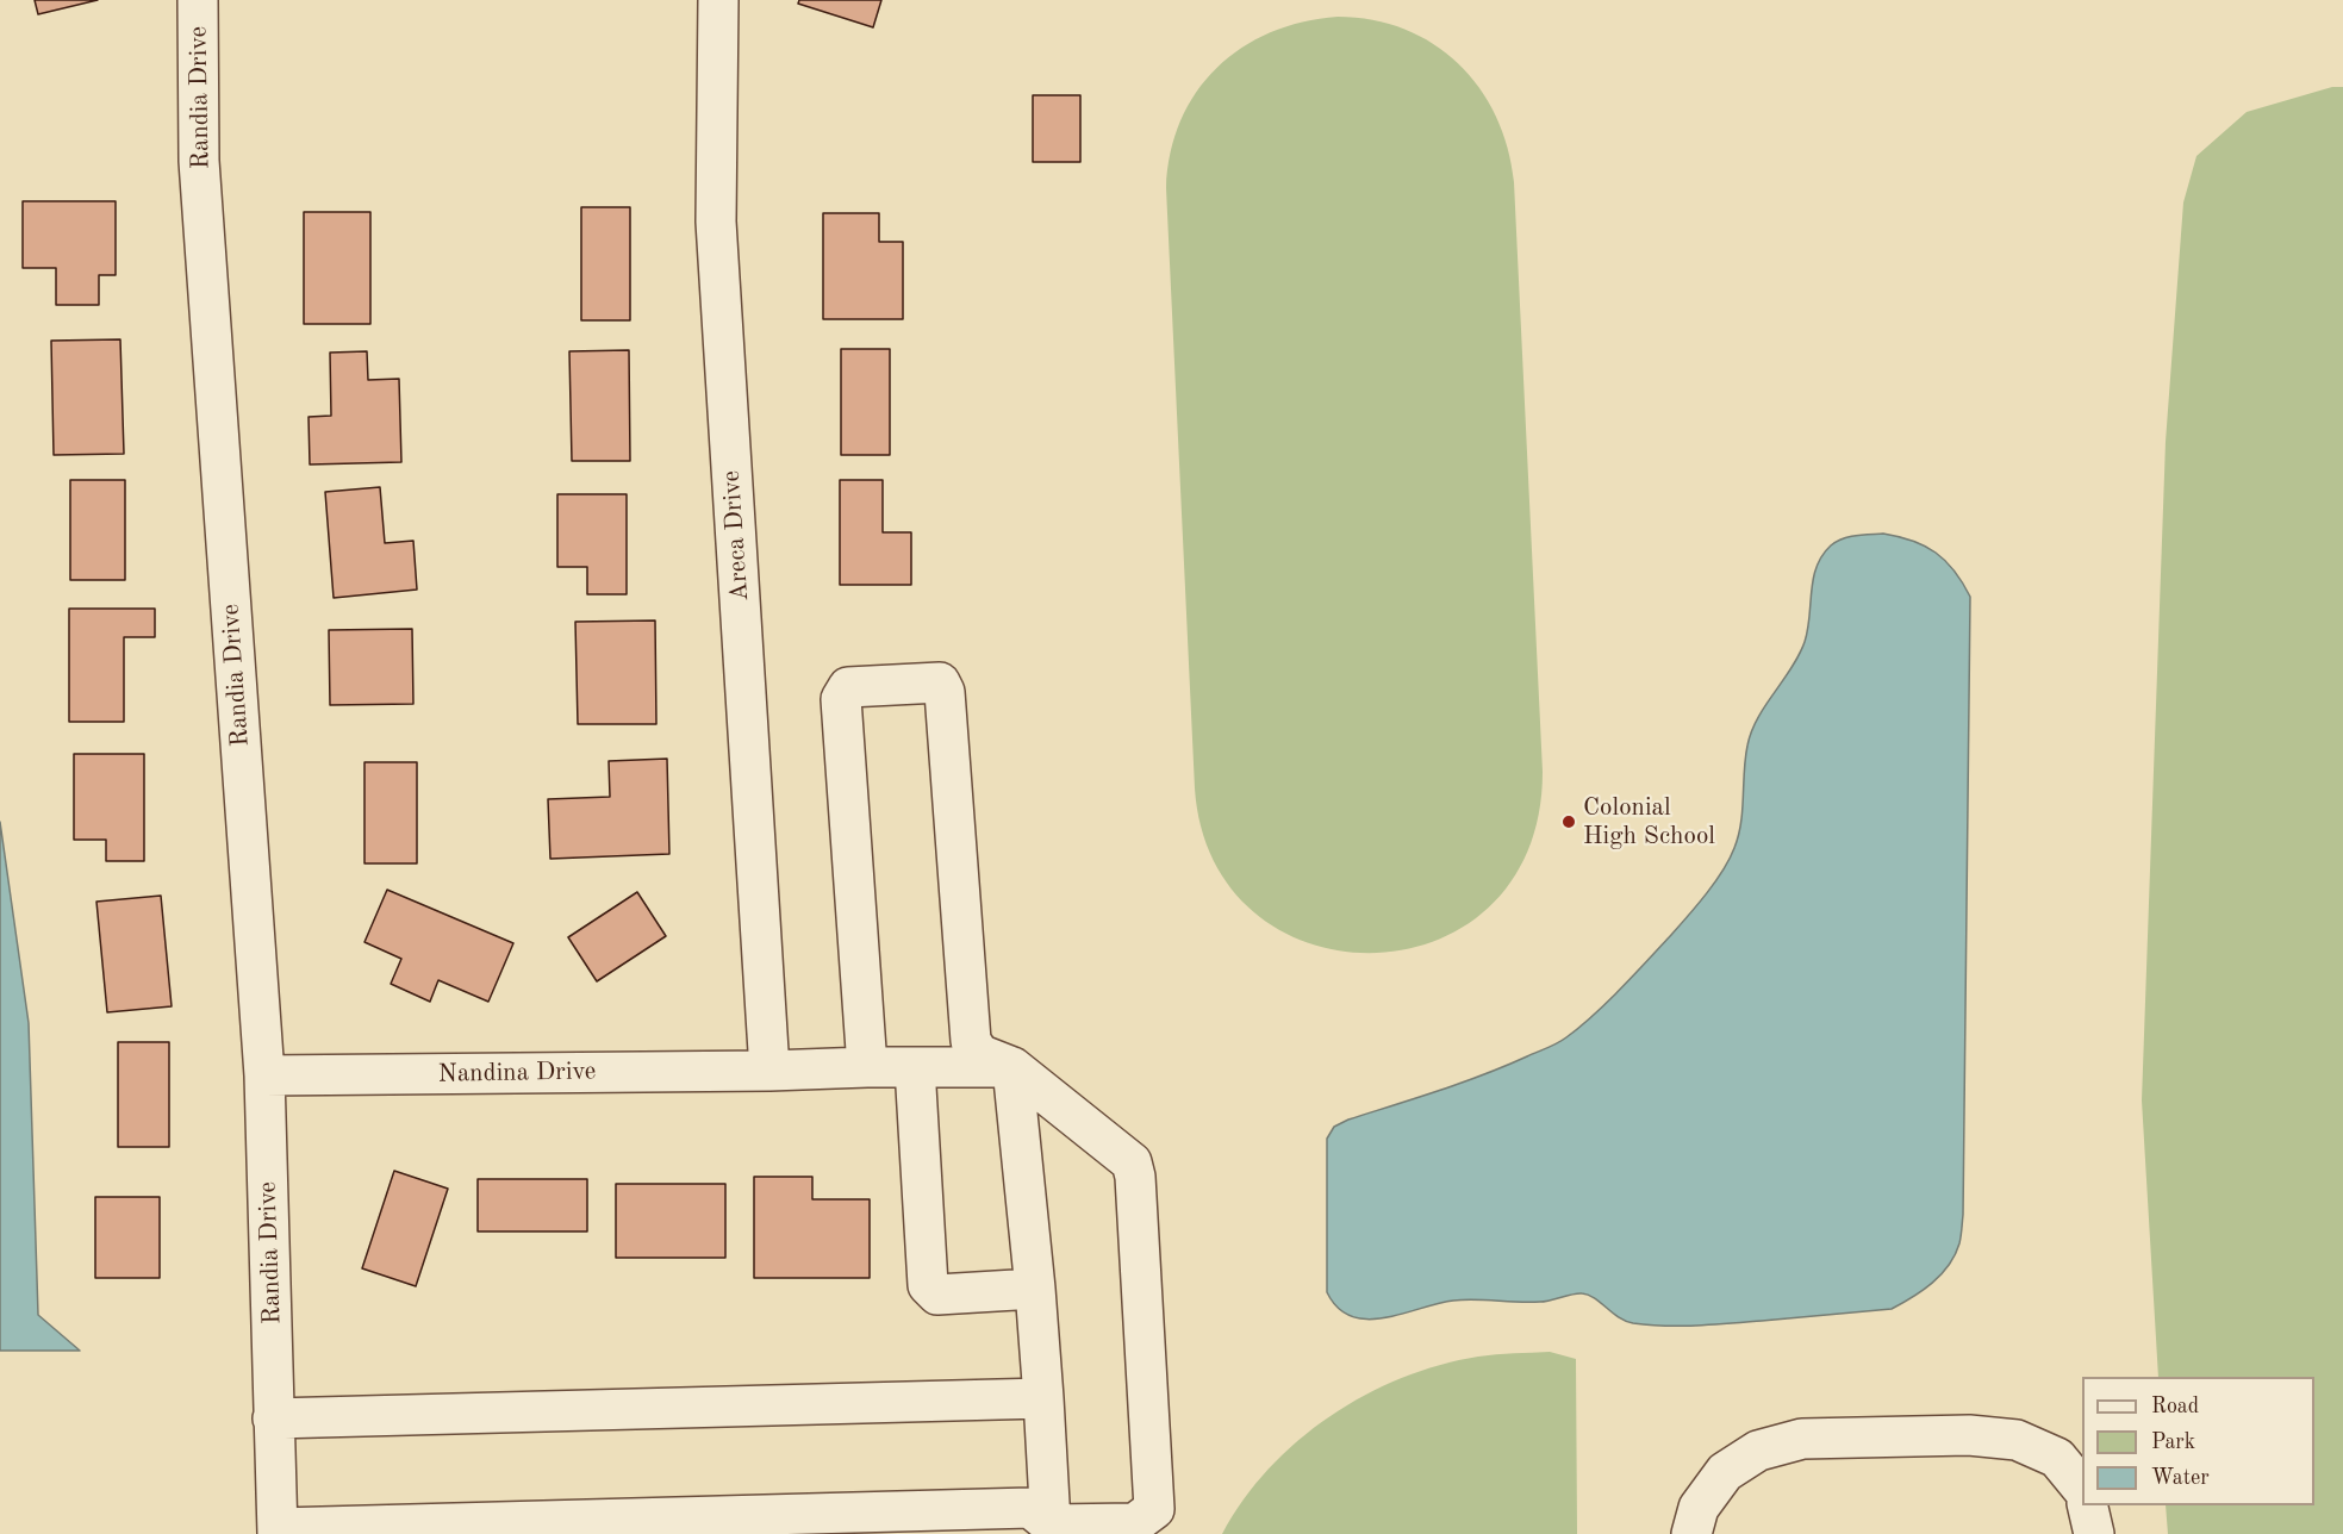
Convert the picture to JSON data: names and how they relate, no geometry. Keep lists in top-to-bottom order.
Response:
{
  "streets": {
    "street": ["Randia Drive", "Areca Drive", "Nandina Drive"]
  },
  "crossings": [
    ["Randia Drive", "Nandina Drive"],
    ["Areca Drive", "Nandina Drive"]
  ],
  "places": ["Colonial High School"],
  "legend": ["Road", "Park", "Water"]
}
